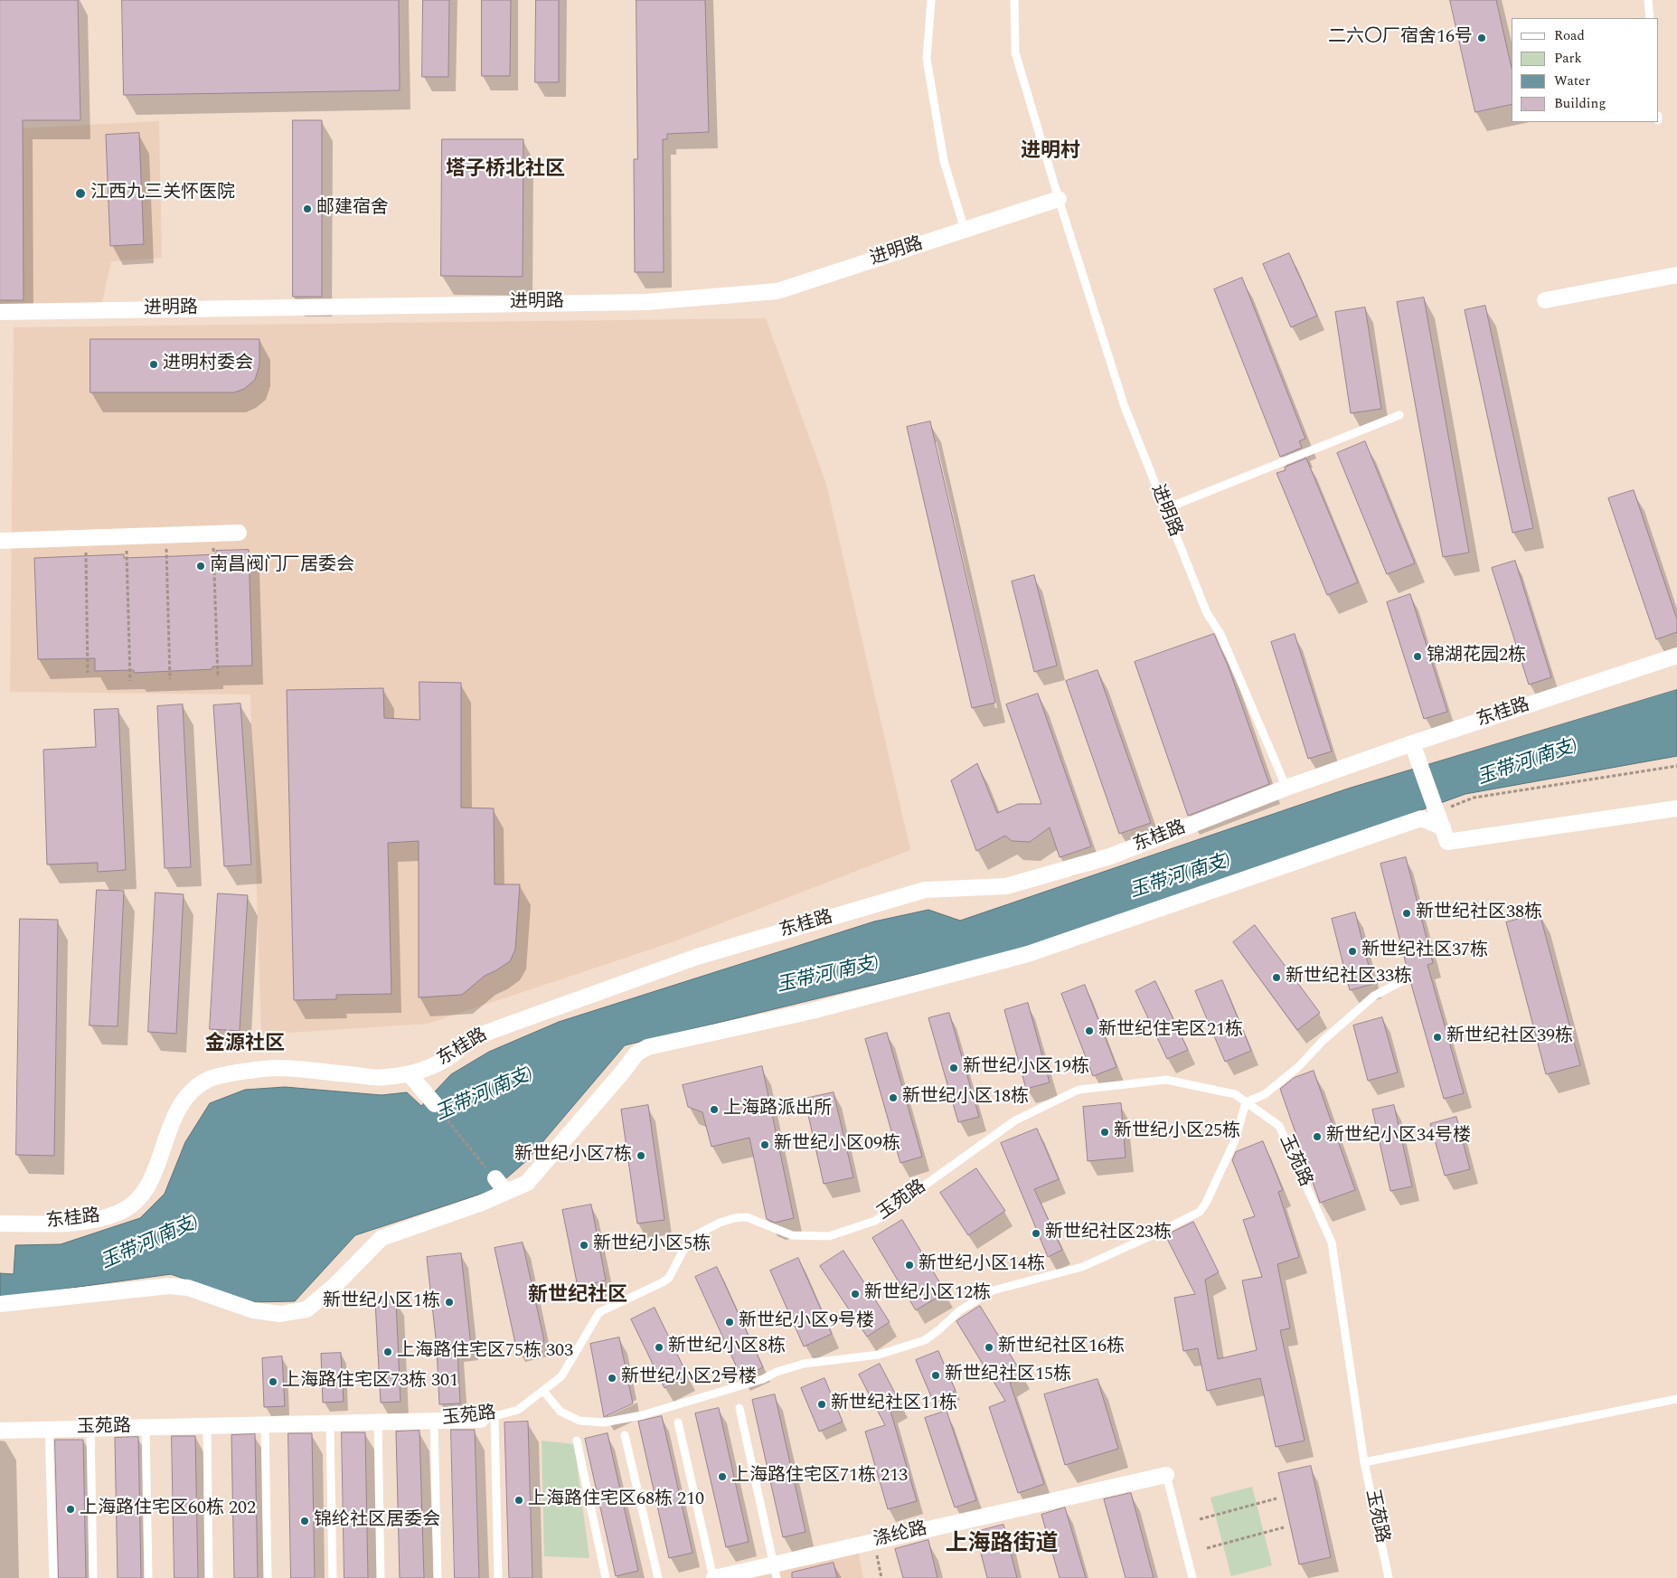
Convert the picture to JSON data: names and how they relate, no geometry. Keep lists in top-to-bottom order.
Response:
{
  "streets": {
    "street": [
      "进明路",
      "东桂路",
      "玉苑路",
      "涤纶路"
    ]
  },
  "crossings": [
    ["进明路", "东桂路"]
  ],
  "districts": [
    "进明村",
    "塔子桥北社区",
    "金源社区",
    "新世纪社区",
    "上海路街道"
  ],
  "water": ["玉带河(南支)"],
  "places": [
    "二六〇厂宿舍16号",
    "江西九三关怀医院",
    "邮建宿舍",
    "进明村委会",
    "南昌阀门厂居委会",
    "锦湖花园2栋",
    "新世纪社区38栋",
    "新世纪社区37栋",
    "新世纪社区33栋",
    "新世纪住宅区21栋",
    "新世纪社区39栋",
    "新世纪小区19栋",
    "新世纪小区18栋",
    "上海路派出所",
    "新世纪小区25栋",
    "新世纪小区34号楼",
    "新世纪小区09栋",
    "新世纪小区7栋",
    "新世纪社区23栋",
    "新世纪小区5栋",
    "新世纪小区14栋",
    "新世纪小区12栋",
    "新世纪小区1栋",
    "新世纪小区9号楼",
    "新世纪小区8栋",
    "新世纪社区16栋",
    "上海路住宅区75栋 303",
    "新世纪社区15栋",
    "新世纪小区2号楼",
    "上海路住宅区73栋 301",
    "新世纪社区11栋",
    "上海路住宅区71栋 213",
    "上海路住宅区68栋 210",
    "上海路住宅区60栋 202",
    "锦纶社区居委会"
  ],
  "legend": [
    "Road",
    "Park",
    "Water",
    "Building"
  ]
}
